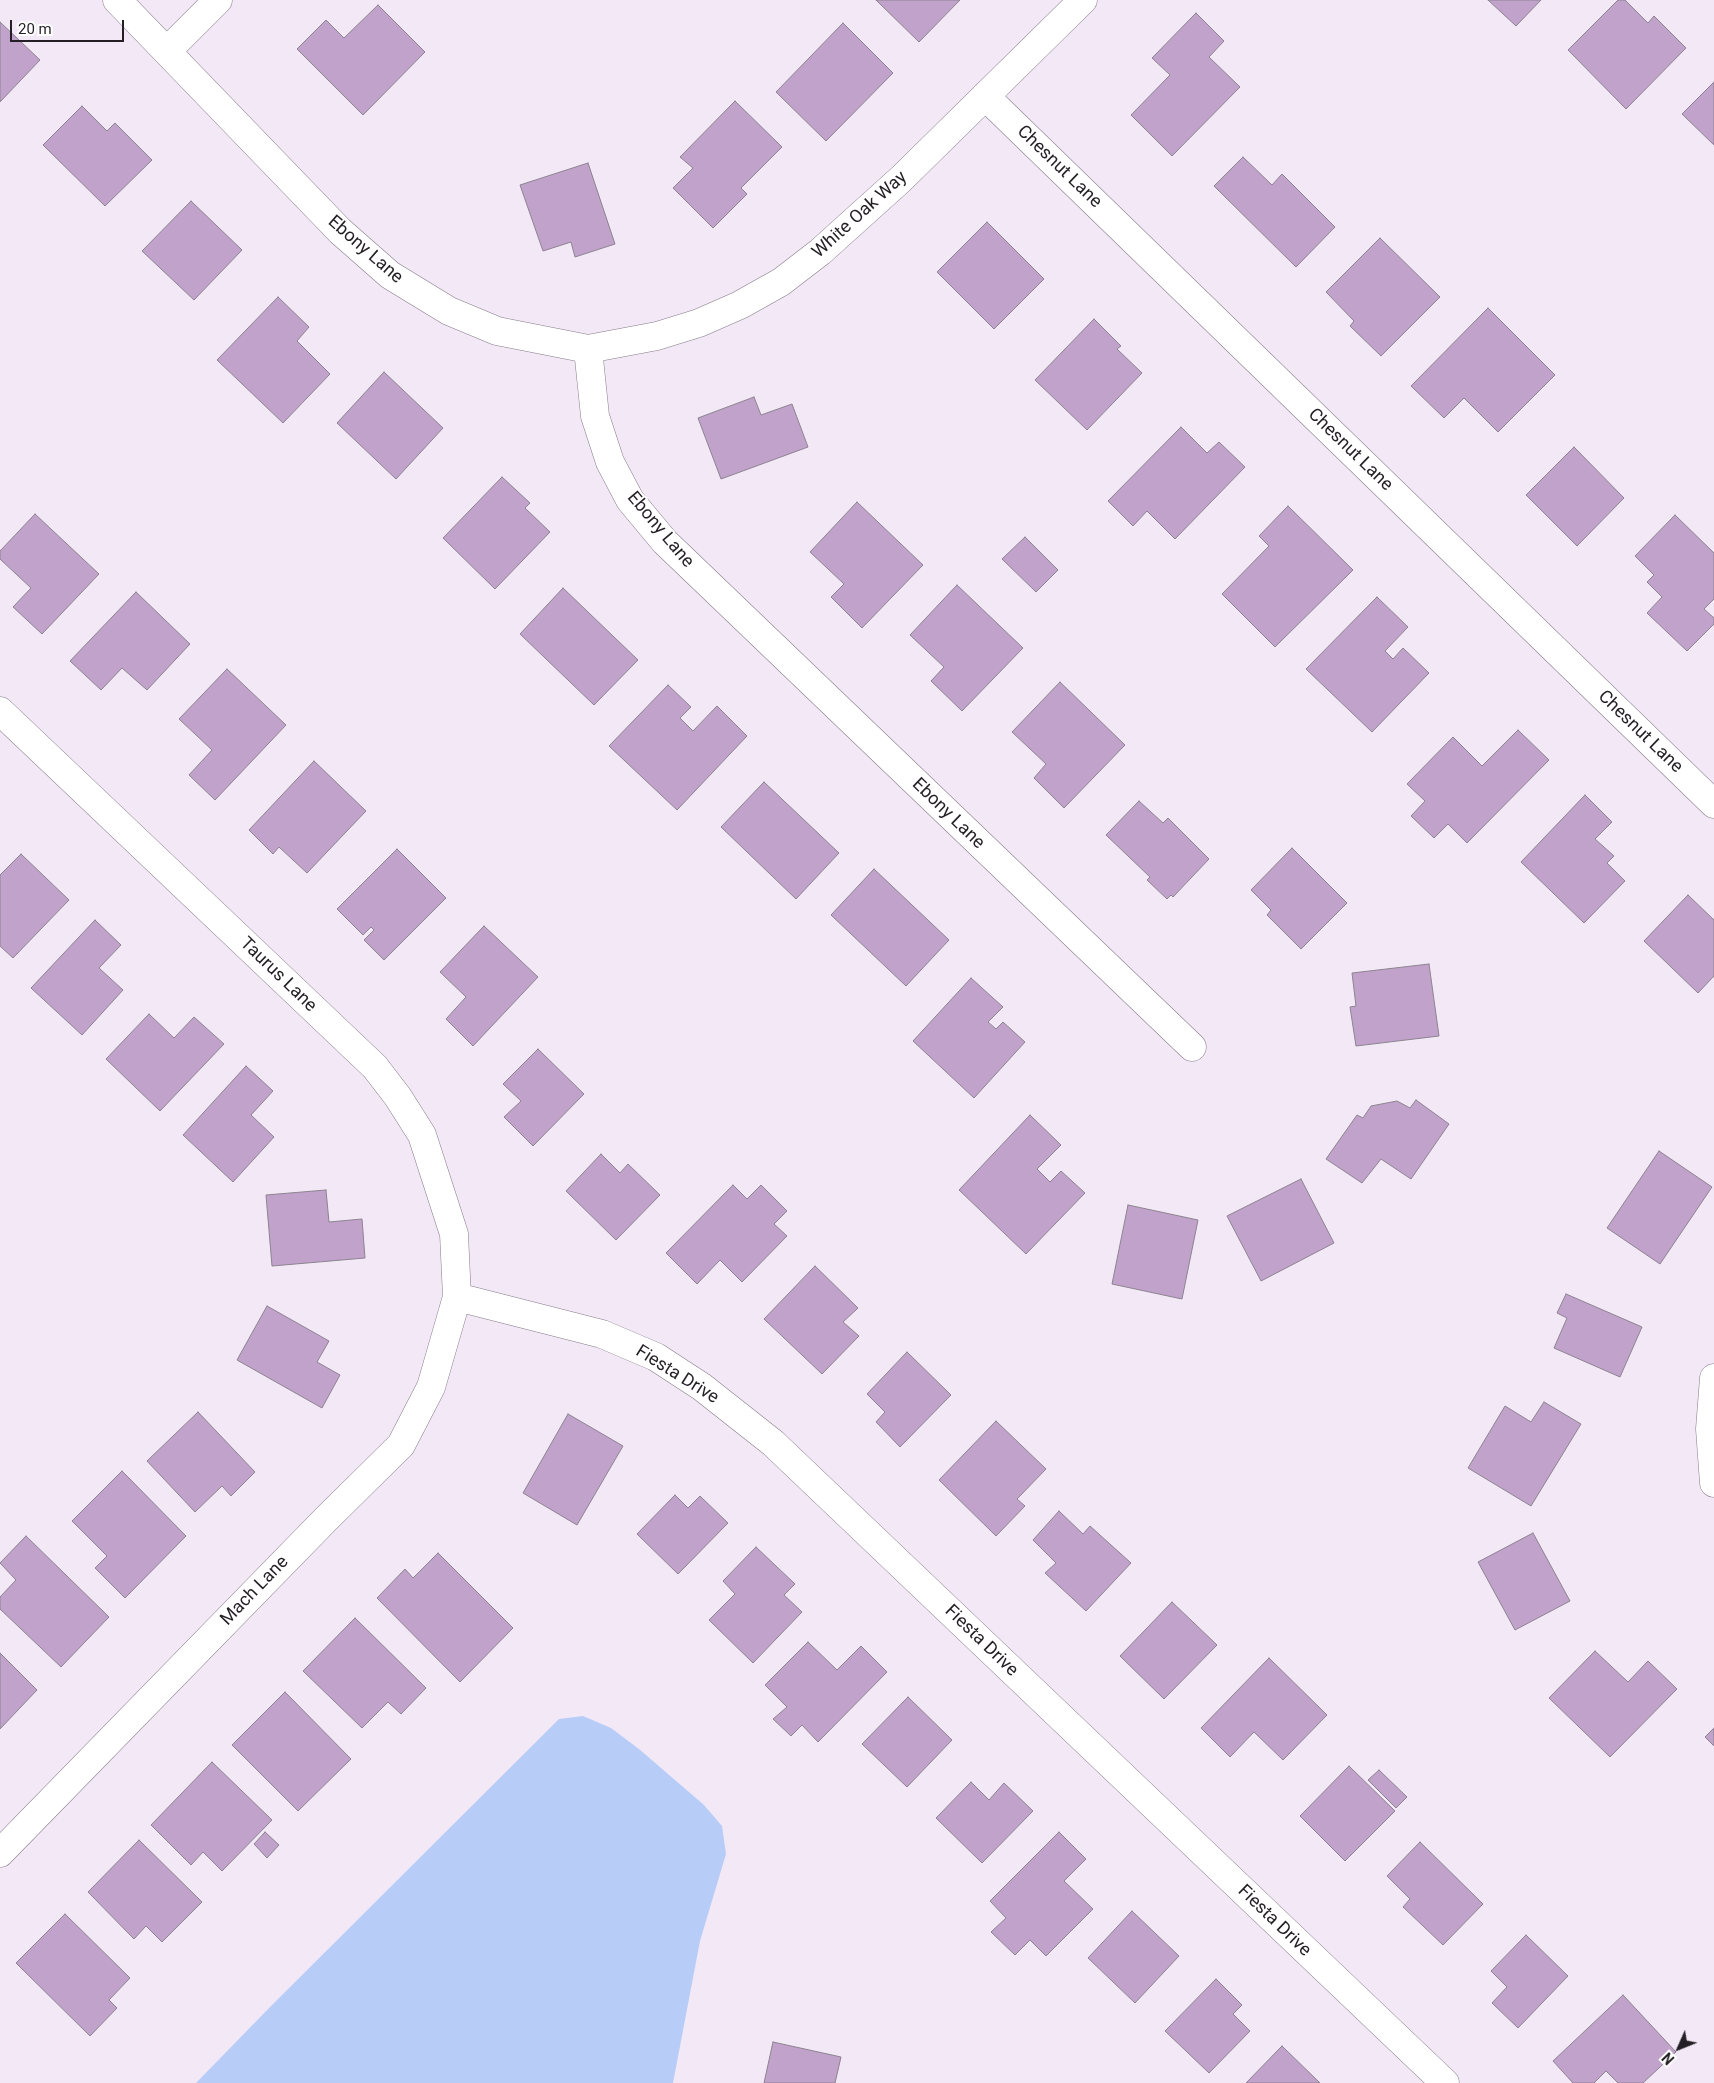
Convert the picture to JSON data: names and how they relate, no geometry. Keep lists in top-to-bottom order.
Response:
{
  "streets": {
    "street": [
      "Chesnut Lane",
      "White Oak Way",
      "Ebony Lane",
      "Taurus Lane",
      "Fiesta Drive",
      "Mach Lane"
    ]
  },
  "crossings": [
    ["Chesnut Lane", "White Oak Way"],
    ["White Oak Way", "Ebony Lane"],
    ["Taurus Lane", "Fiesta Drive"],
    ["Taurus Lane", "Mach Lane"],
    ["Fiesta Drive", "Mach Lane"]
  ],
  "scale_bar": "20 m",
  "north": "bottom left"
}
